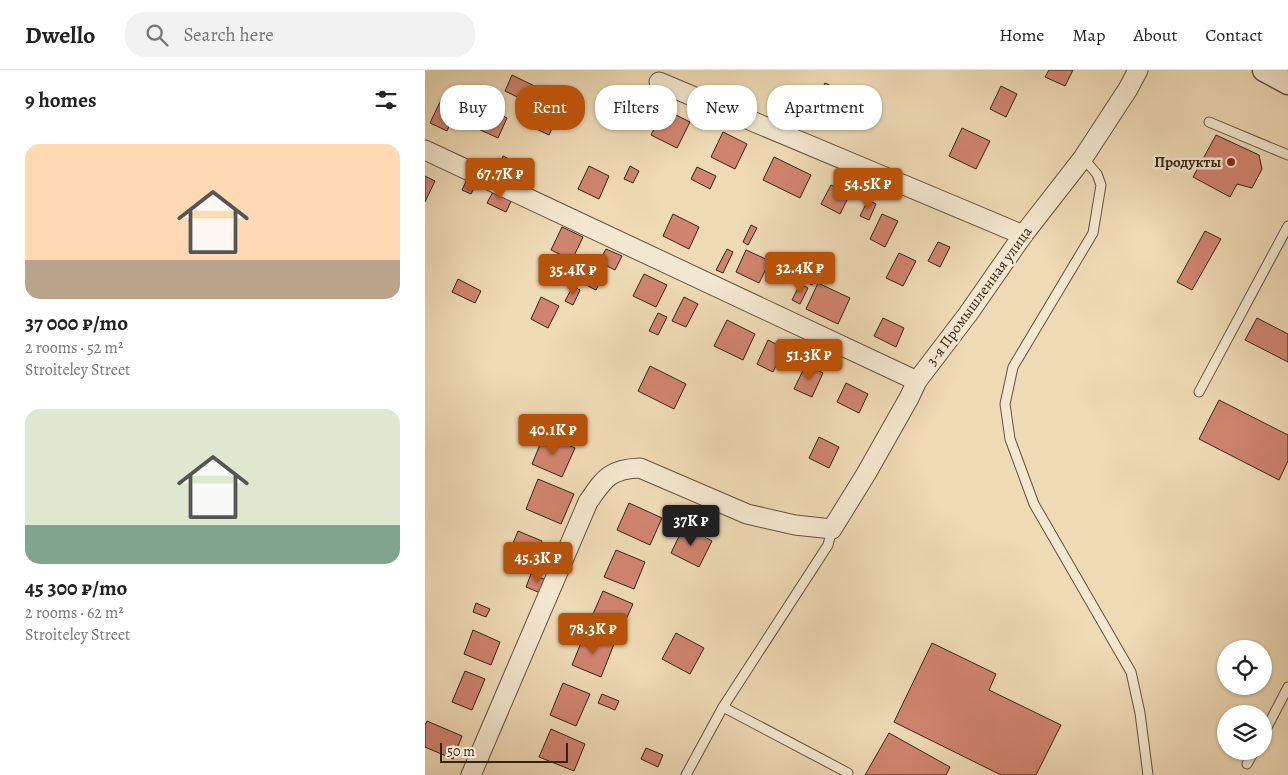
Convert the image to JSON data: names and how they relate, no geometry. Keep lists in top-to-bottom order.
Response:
{
  "streets": {
    "street": ["3-я Промышленная улица"]
  },
  "places": ["Продукты"],
  "scale_bar": "50 m",
  "page": {
    "header": "Dwello",
    "search": "Search here",
    "nav": [
      "Home",
      "Map",
      "About",
      "Contact"
    ],
    "heading": "9 homes",
    "chip": [
      "Buy",
      "Rent",
      "Filters",
      "New",
      "Apartment"
    ],
    "list": [
      {
        "name": "37 000 ₽/mo",
        "note": "2 rooms · 52 m² · Stroiteley Street"
      },
      {
        "name": "45 300 ₽/mo",
        "note": "2 rooms · 62 m² · Stroiteley Street"
      }
    ],
    "price": [
      "67.7K ₽",
      "54.5K ₽",
      "32.4K ₽",
      "35.4K ₽",
      "51.3K ₽",
      "40.1K ₽",
      "37K ₽",
      "45.3K ₽",
      "78.3K ₽"
    ],
    "scale": "50 m"
  }
}
